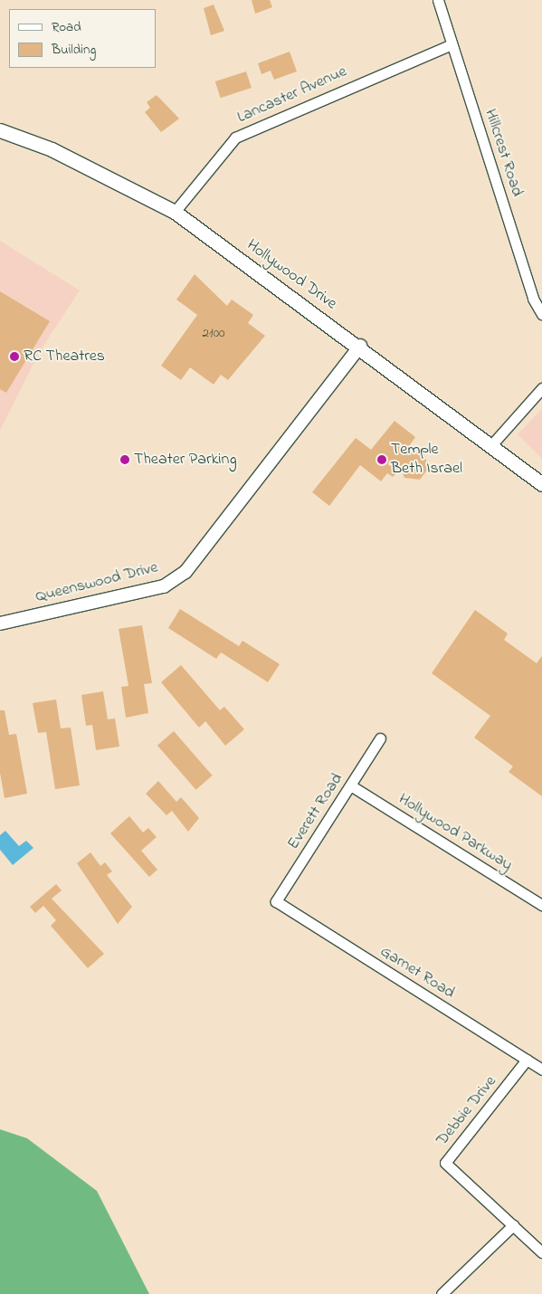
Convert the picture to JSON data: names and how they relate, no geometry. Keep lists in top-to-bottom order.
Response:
{
  "streets": {
    "main road": ["Hollywood Drive"],
    "street": [
      "Lancaster Avenue",
      "Hillcrest Road",
      "Queenswood Drive",
      "Everett Road",
      "Hollywood Parkway",
      "Garnet Road",
      "Debbie Drive"
    ]
  },
  "crossings": [
    ["Lancaster Avenue", "Hillcrest Road"],
    ["Lancaster Avenue", "Hollywood Drive"],
    ["Hollywood Drive", "Queenswood Drive"],
    ["Everett Road", "Hollywood Parkway"],
    ["Everett Road", "Garnet Road"],
    ["Garnet Road", "Debbie Drive"]
  ],
  "places": ["RC Theatres", "Theater Parking", "Temple Beth Israel"],
  "house_numbers": ["2100"],
  "legend": ["Road", "Building"]
}
